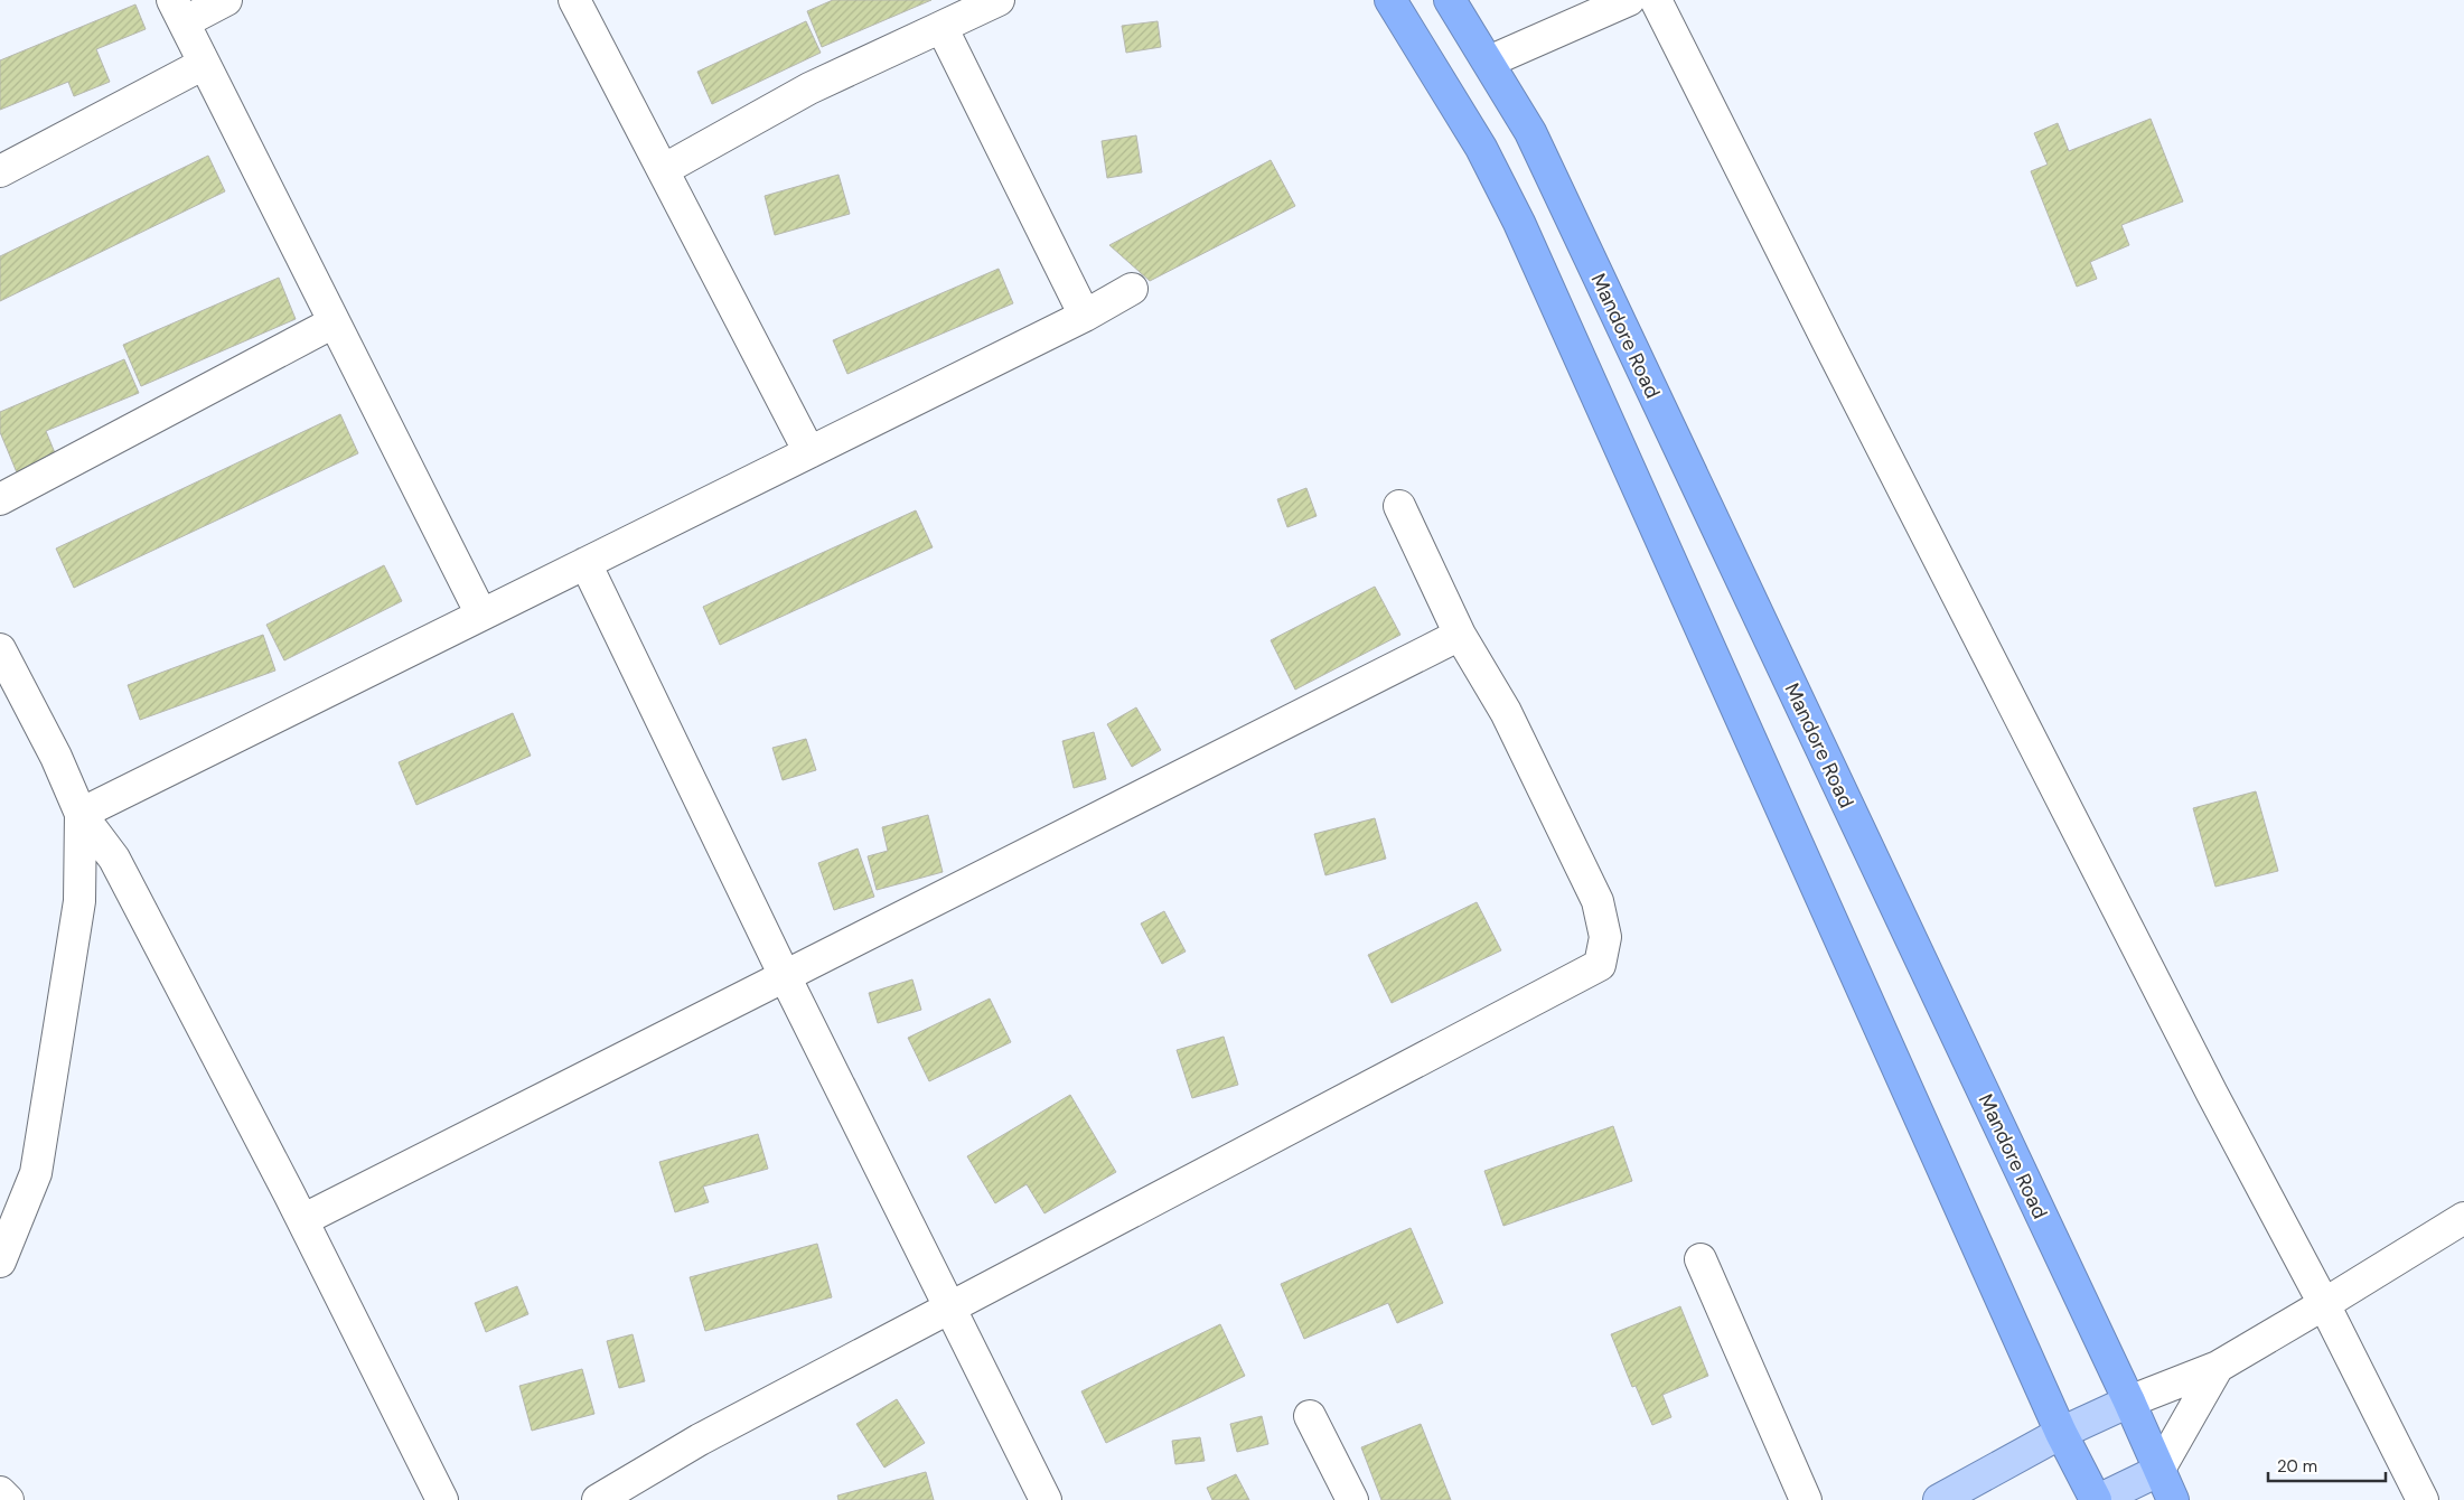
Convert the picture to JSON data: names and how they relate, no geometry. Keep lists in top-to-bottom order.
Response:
{
  "streets": {
    "highway": ["Mandore Road"]
  },
  "scale_bar": "20 m"
}
